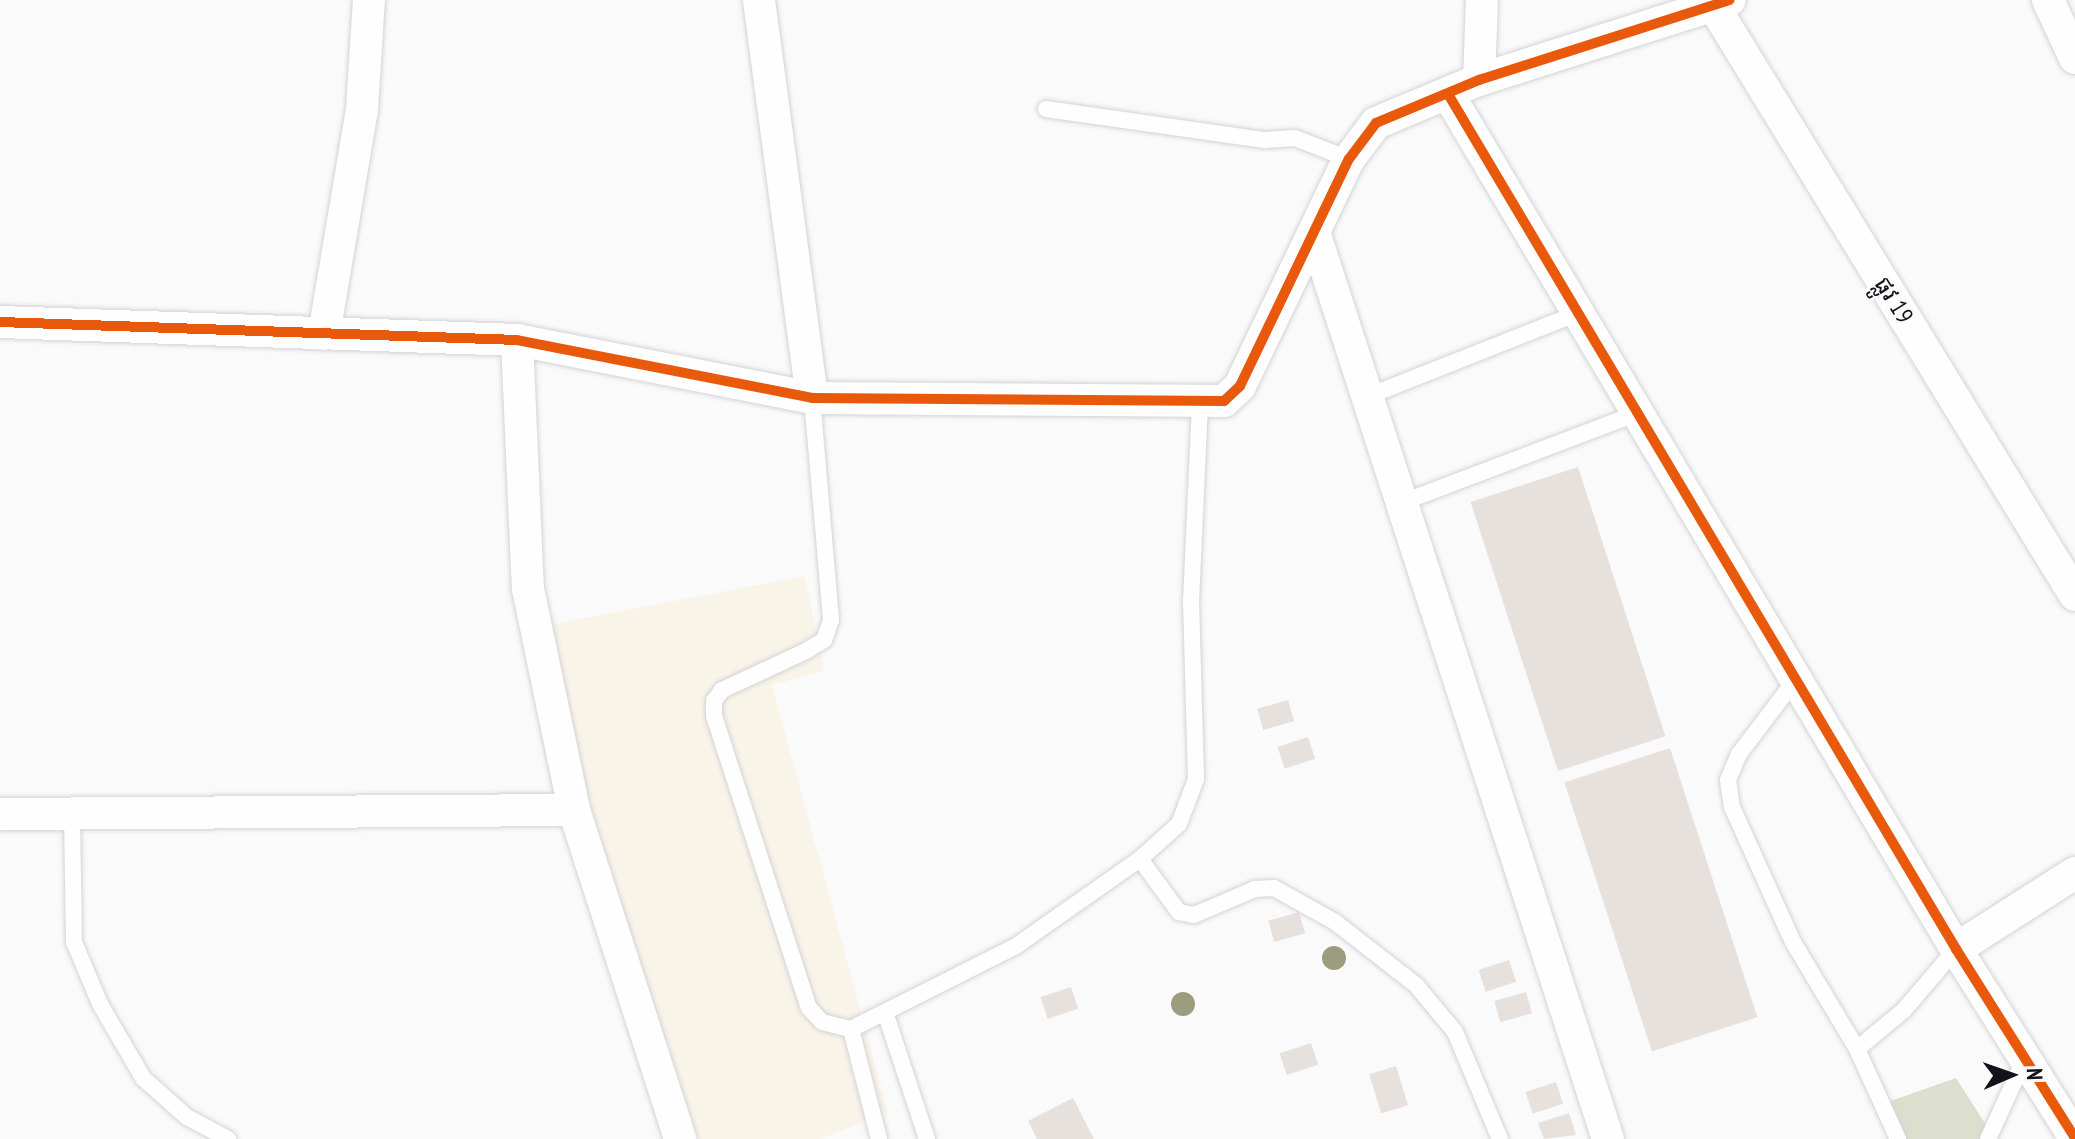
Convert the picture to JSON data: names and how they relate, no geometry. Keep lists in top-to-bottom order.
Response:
{
  "streets": {
    "street": ["ផ្លូវ 19"]
  },
  "north": "right"
}
